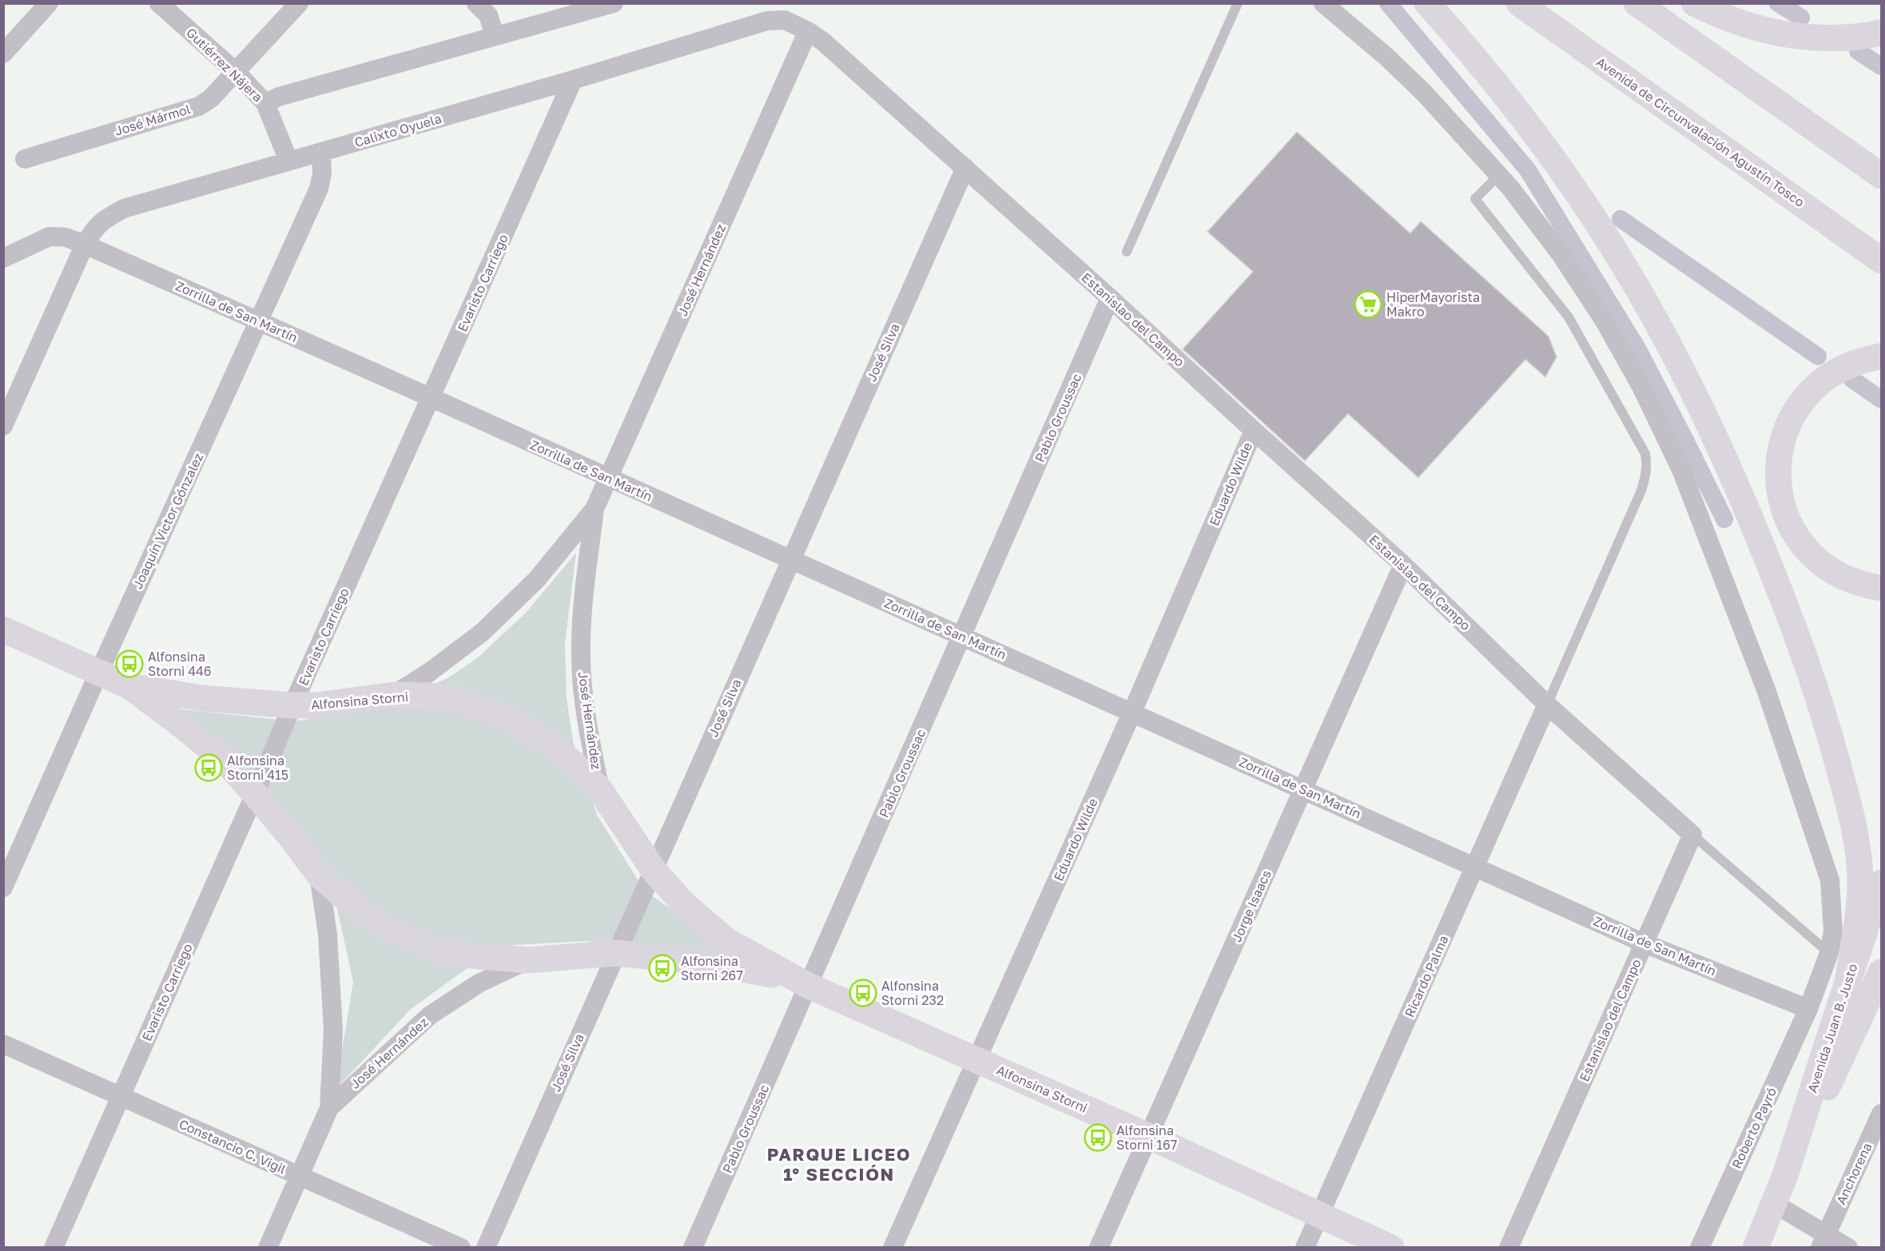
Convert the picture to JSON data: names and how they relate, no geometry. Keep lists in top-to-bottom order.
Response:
{
  "streets": {
    "main road": ["Avenida de Circunvalación Agustín Tosco", "Alfonsina Storni", "Avenida Juan B. Justo"],
    "street": [
      "Gutiérrez Nájera",
      "José Mármol",
      "Calixto Oyuela",
      "José Hernández",
      "Evaristo Carriego",
      "Zorrilla de San Martín",
      "Estanislao del Campo",
      "José Silva",
      "Pablo Groussac",
      "Eduardo Wilde",
      "Joaquín Victor Gónzalez",
      "Jorge Isaacs",
      "Ricardo Palma",
      "Roberto Payró",
      "Constancio C. Vigil",
      "Anchorena"
    ]
  },
  "crossings": [
    ["Gutiérrez Nájera", "José Mármol"],
    ["Gutiérrez Nájera", "Calixto Oyuela"],
    ["Calixto Oyuela", "José Hernández"],
    ["Calixto Oyuela", "Evaristo Carriego"],
    ["Calixto Oyuela", "Zorrilla de San Martín"],
    ["Calixto Oyuela", "Estanislao del Campo"],
    ["Calixto Oyuela", "Joaquín Victor Gónzalez"],
    ["José Hernández", "Zorrilla de San Martín"],
    ["José Hernández", "Estanislao del Campo"],
    ["José Hernández", "Alfonsina Storni"],
    ["José Hernández", "Constancio C. Vigil"],
    ["Evaristo Carriego", "Zorrilla de San Martín"],
    ["Evaristo Carriego", "Alfonsina Storni"],
    ["Evaristo Carriego", "Constancio C. Vigil"],
    ["Zorrilla de San Martín", "Estanislao del Campo"],
    ["Zorrilla de San Martín", "José Silva"],
    ["Zorrilla de San Martín", "Pablo Groussac"],
    ["Zorrilla de San Martín", "Eduardo Wilde"],
    ["Zorrilla de San Martín", "Joaquín Victor Gónzalez"],
    ["Zorrilla de San Martín", "Jorge Isaacs"],
    ["Zorrilla de San Martín", "Ricardo Palma"],
    ["Zorrilla de San Martín", "Roberto Payró"],
    ["Estanislao del Campo", "José Silva"],
    ["Estanislao del Campo", "Pablo Groussac"],
    ["Estanislao del Campo", "Eduardo Wilde"],
    ["Estanislao del Campo", "Jorge Isaacs"],
    ["Estanislao del Campo", "Ricardo Palma"],
    ["José Silva", "Alfonsina Storni"],
    ["Pablo Groussac", "Alfonsina Storni"],
    ["Eduardo Wilde", "Alfonsina Storni"],
    ["Joaquín Victor Gónzalez", "Alfonsina Storni"],
    ["Alfonsina Storni", "Jorge Isaacs"],
    ["Alfonsina Storni", "Ricardo Palma"]
  ],
  "districts": ["PARQUE LICEO 1° SECCIÓN"],
  "places": {
    "supermarket": ["HiperMayorista Makro"],
    "bus stop": [
      "Alfonsina Storni 446",
      "Alfonsina Storni 415",
      "Alfonsina Storni 267",
      "Alfonsina Storni 232",
      "Alfonsina Storni 167"
    ]
  }
}
